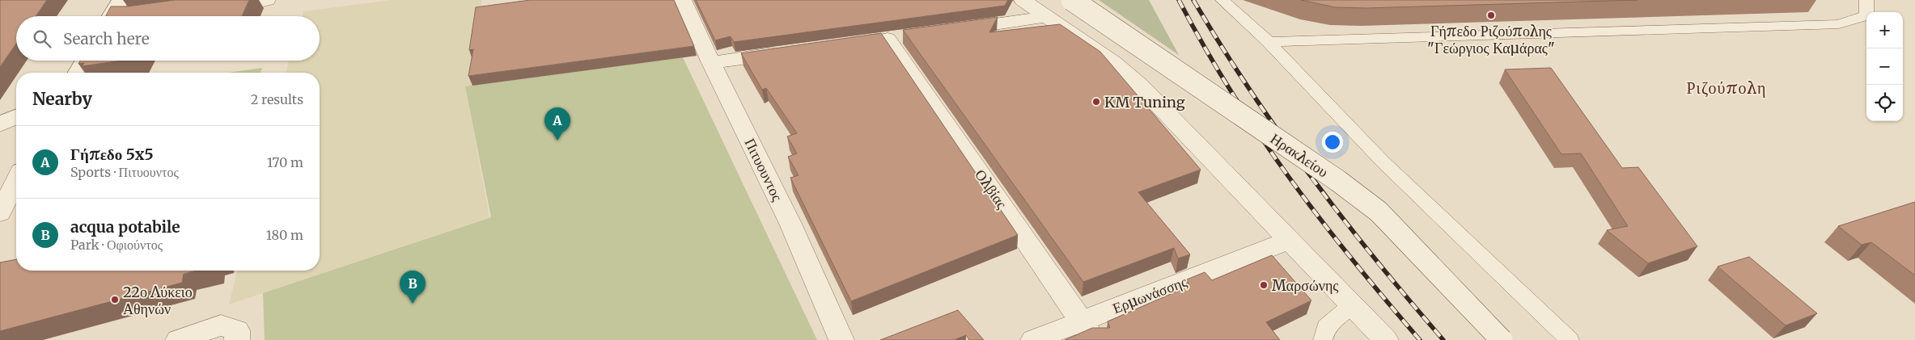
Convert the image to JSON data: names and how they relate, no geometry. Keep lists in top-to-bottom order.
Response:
{
  "streets": {
    "street": [
      "Ηρακλείου",
      "Πιτυουντος",
      "Ολβίας",
      "Ερμωνάσσης"
    ]
  },
  "crossings": [
    ["Ολβίας", "Ερμωνάσσης"]
  ],
  "districts": ["Ριζούπολη"],
  "places": [
    "Γήπεδο Ριζούπολης \"Γεώργιος Καμάρας\"",
    "KM Tuning",
    "Μαρσώνης",
    "22ο Λύκειο Αθηνών"
  ],
  "page": {
    "map_buttons": ["+", "−"],
    "search": "Search here",
    "heading": ["Nearby", "2 results"],
    "pins": ["A", "B"],
    "list": [
      {
        "mark": "A",
        "name": "Γήπεδο 5x5",
        "note": "Sports · Πιτυουντος",
        "value": "170 m"
      },
      {
        "mark": "B",
        "name": "acqua potabile",
        "note": "Park · Οφιούντος",
        "value": "180 m"
      }
    ]
  }
}
